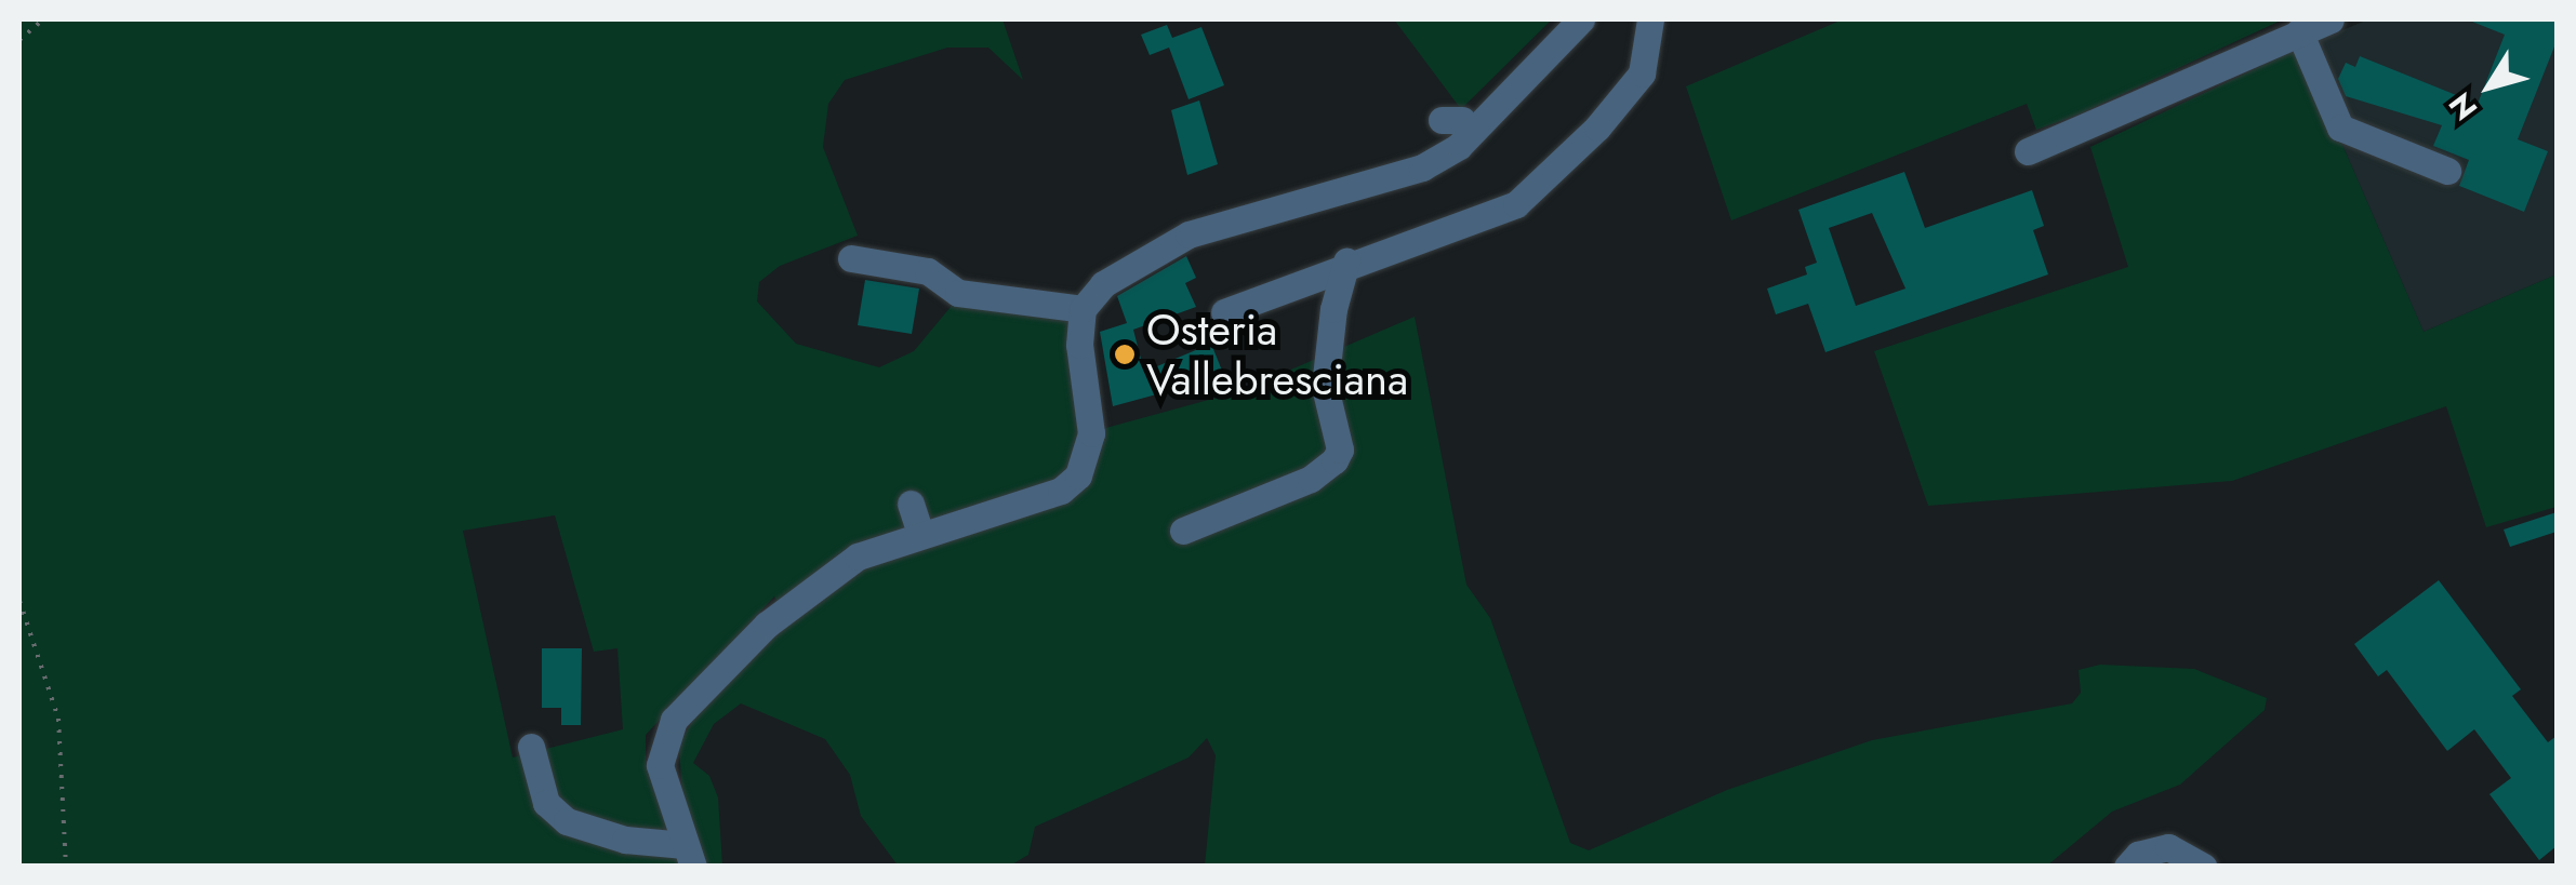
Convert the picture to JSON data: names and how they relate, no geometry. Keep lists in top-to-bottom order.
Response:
{
  "places": ["Osteria Vallebresciana"],
  "north": "bottom left"
}
